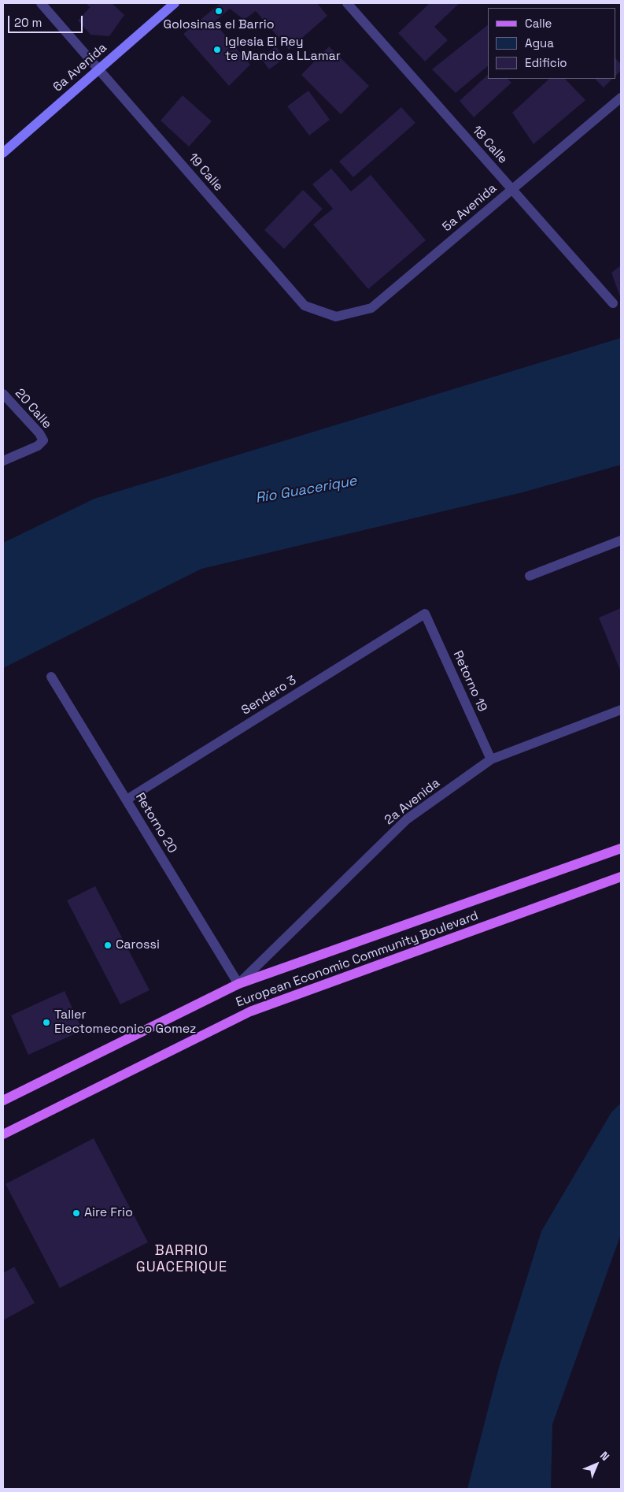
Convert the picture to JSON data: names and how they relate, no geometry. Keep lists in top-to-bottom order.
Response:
{
  "streets": {
    "main road": ["European Economic Community Boulevard"],
    "street": [
      "6a Avenida",
      "18 Calle",
      "19 Calle",
      "5a Avenida",
      "20 Calle",
      "Retorno 19",
      "Sendero 3",
      "2a Avenida",
      "Retorno 20"
    ]
  },
  "crossings": [
    ["6a Avenida", "19 Calle"],
    ["18 Calle", "5a Avenida"],
    ["19 Calle", "5a Avenida"],
    ["Retorno 19", "Sendero 3"],
    ["Retorno 19", "2a Avenida"],
    ["Sendero 3", "Retorno 20"],
    ["2a Avenida", "Retorno 20"],
    ["2a Avenida", "European Economic Community Boulevard"],
    ["Retorno 20", "European Economic Community Boulevard"]
  ],
  "districts": ["BARRIO GUACERIQUE"],
  "water": ["Río Guacerique"],
  "places": [
    "Golosinas el Barrio",
    "Iglesia El Rey te Mando a LLamar",
    "Carossi",
    "Taller Electomeconico Gomez",
    "Aire Frio"
  ],
  "legend": ["Calle", "Agua", "Edificio"],
  "scale_bar": "20 m",
  "north": "top right"
}
